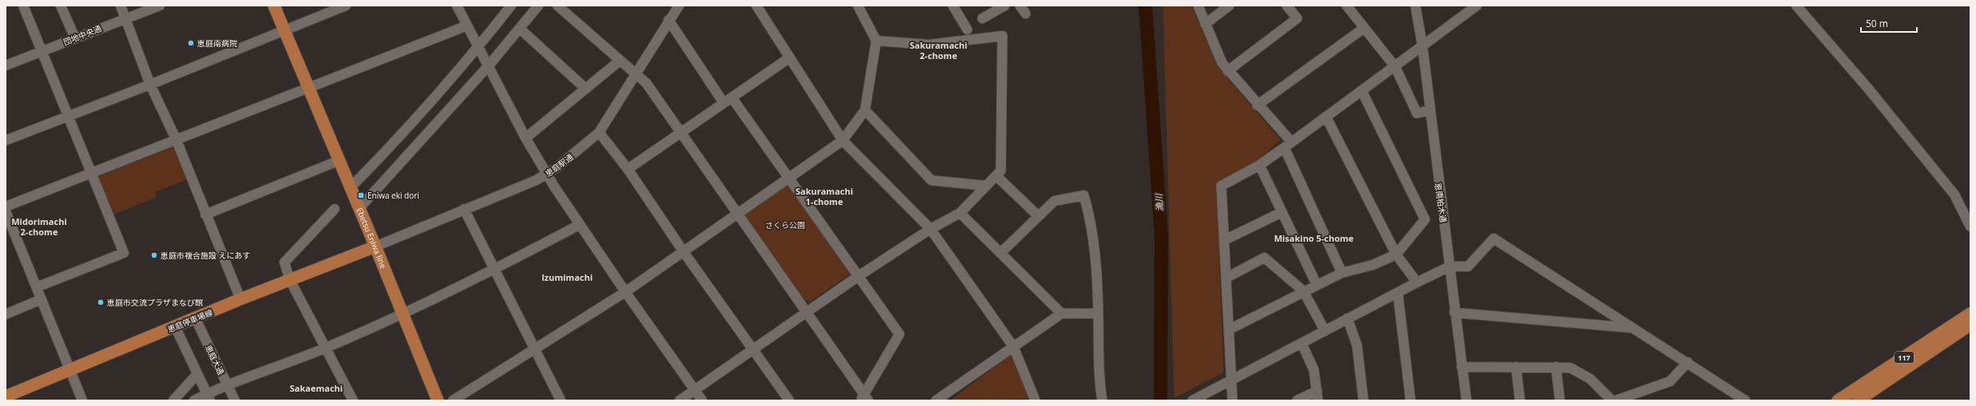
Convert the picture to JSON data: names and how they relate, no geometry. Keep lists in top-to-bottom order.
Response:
{
  "streets": {
    "main road": ["Ebetsu Eniwa line", "恵庭停車場線", "117"],
    "street": [
      "団地中央通",
      "恵庭駅通",
      "恵南柏木通",
      "恵庭大通"
    ]
  },
  "crossings": [
    ["恵庭駅通", "Ebetsu Eniwa line"],
    ["恵庭駅通", "恵庭停車場線"],
    ["Ebetsu Eniwa line", "恵庭停車場線"],
    ["恵庭停車場線", "恵庭大通"]
  ],
  "districts": [
    "Sakuramachi 2-chome",
    "Sakuramachi 1-chome",
    "Midorimachi 2-chome",
    "Misakino 5-chome",
    "Izumimachi",
    "Sakaemachi"
  ],
  "water": ["漁川"],
  "parks": ["さくら公園"],
  "places": {
    "other": ["恵庭南病院", "恵庭市複合施設 えにあす", "恵庭市交流プラザまなび館"],
    "transit": ["Eniwa eki dori"]
  },
  "scale_bar": "50 m"
}
